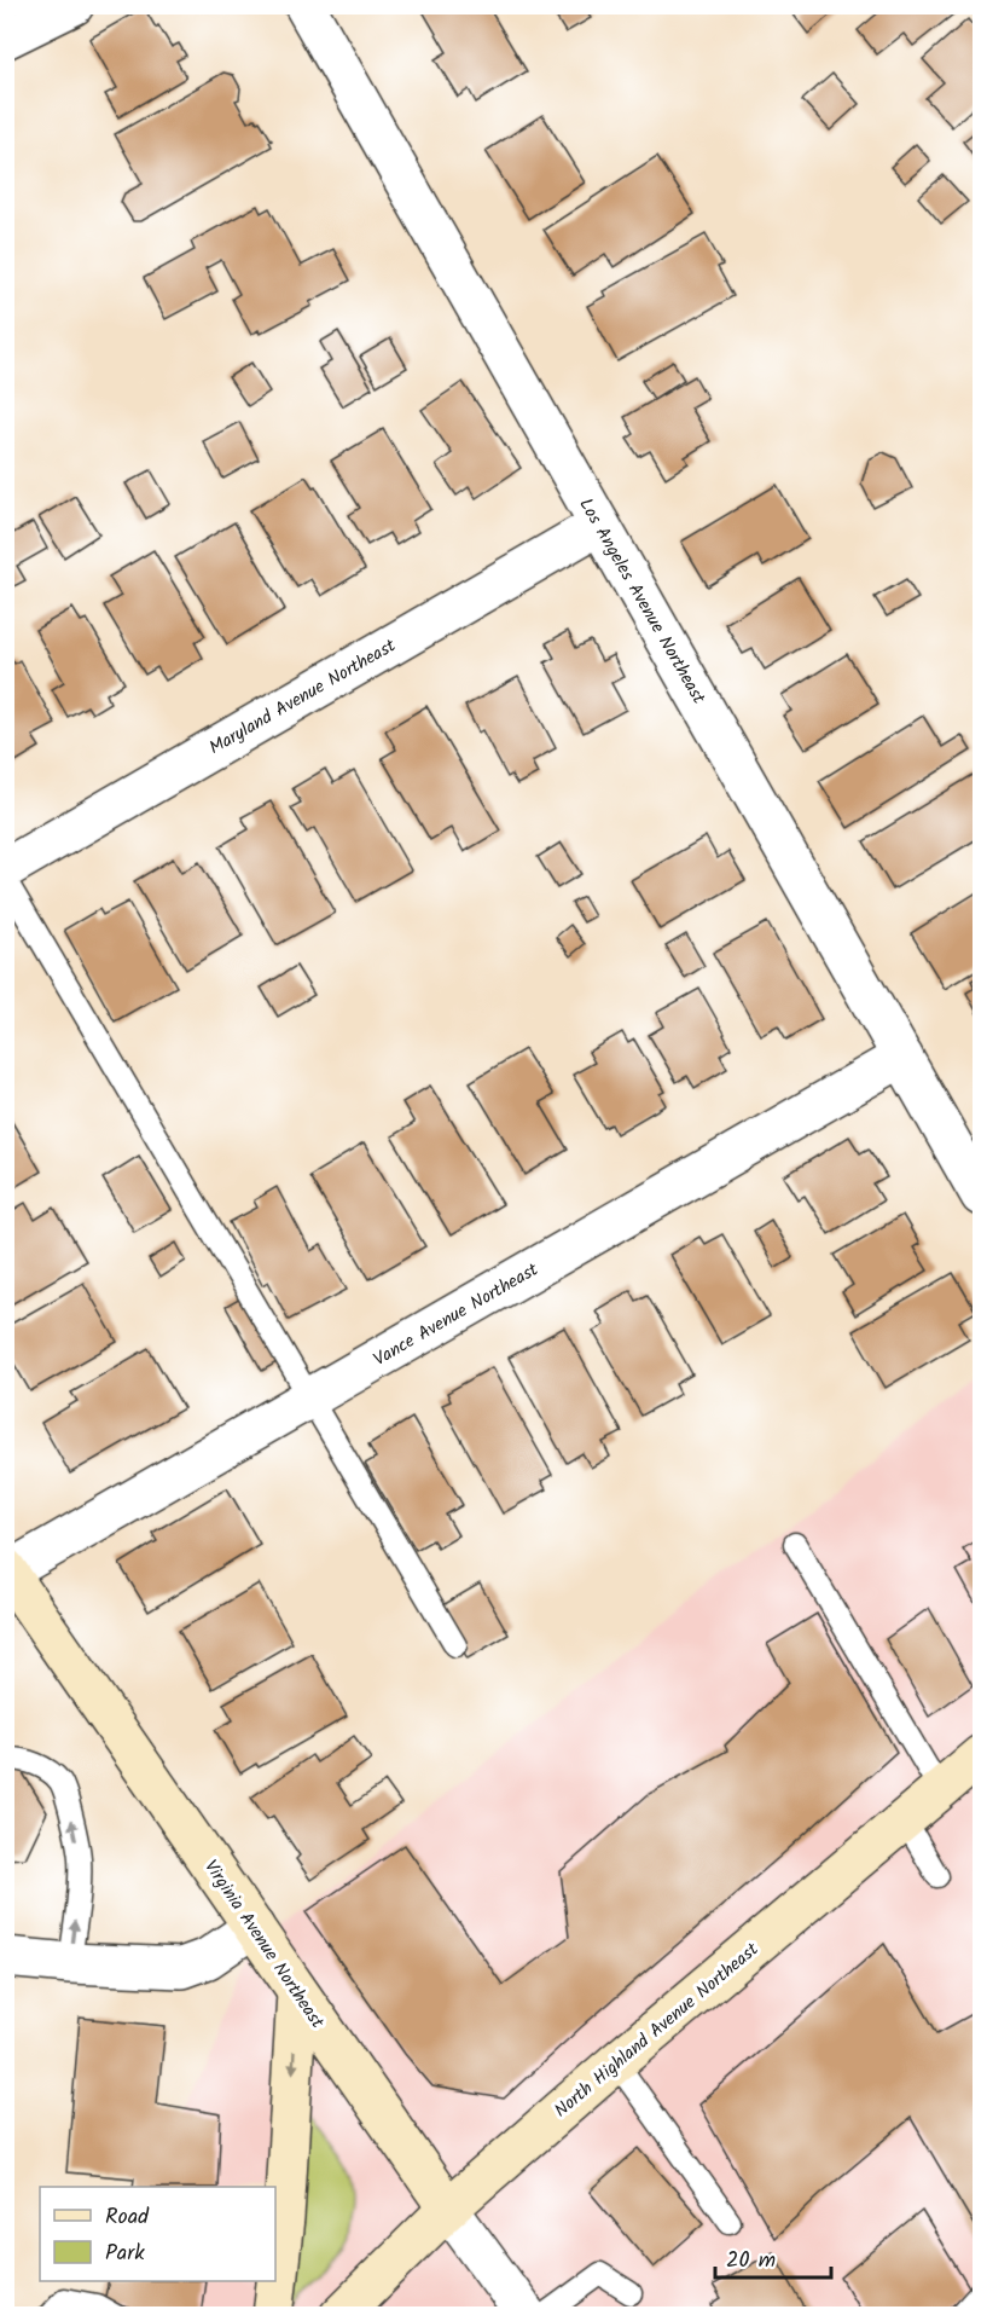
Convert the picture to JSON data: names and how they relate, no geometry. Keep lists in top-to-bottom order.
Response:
{
  "streets": {
    "street": [
      "Los Angeles Avenue Northeast",
      "Maryland Avenue Northeast",
      "Vance Avenue Northeast",
      "Virginia Avenue Northeast",
      "North Highland Avenue Northeast"
    ]
  },
  "crossings": [
    ["Los Angeles Avenue Northeast", "Maryland Avenue Northeast"],
    ["Los Angeles Avenue Northeast", "Vance Avenue Northeast"],
    ["Vance Avenue Northeast", "Virginia Avenue Northeast"],
    ["Virginia Avenue Northeast", "North Highland Avenue Northeast"]
  ],
  "legend": ["Road", "Park"],
  "scale_bar": "20 m"
}
